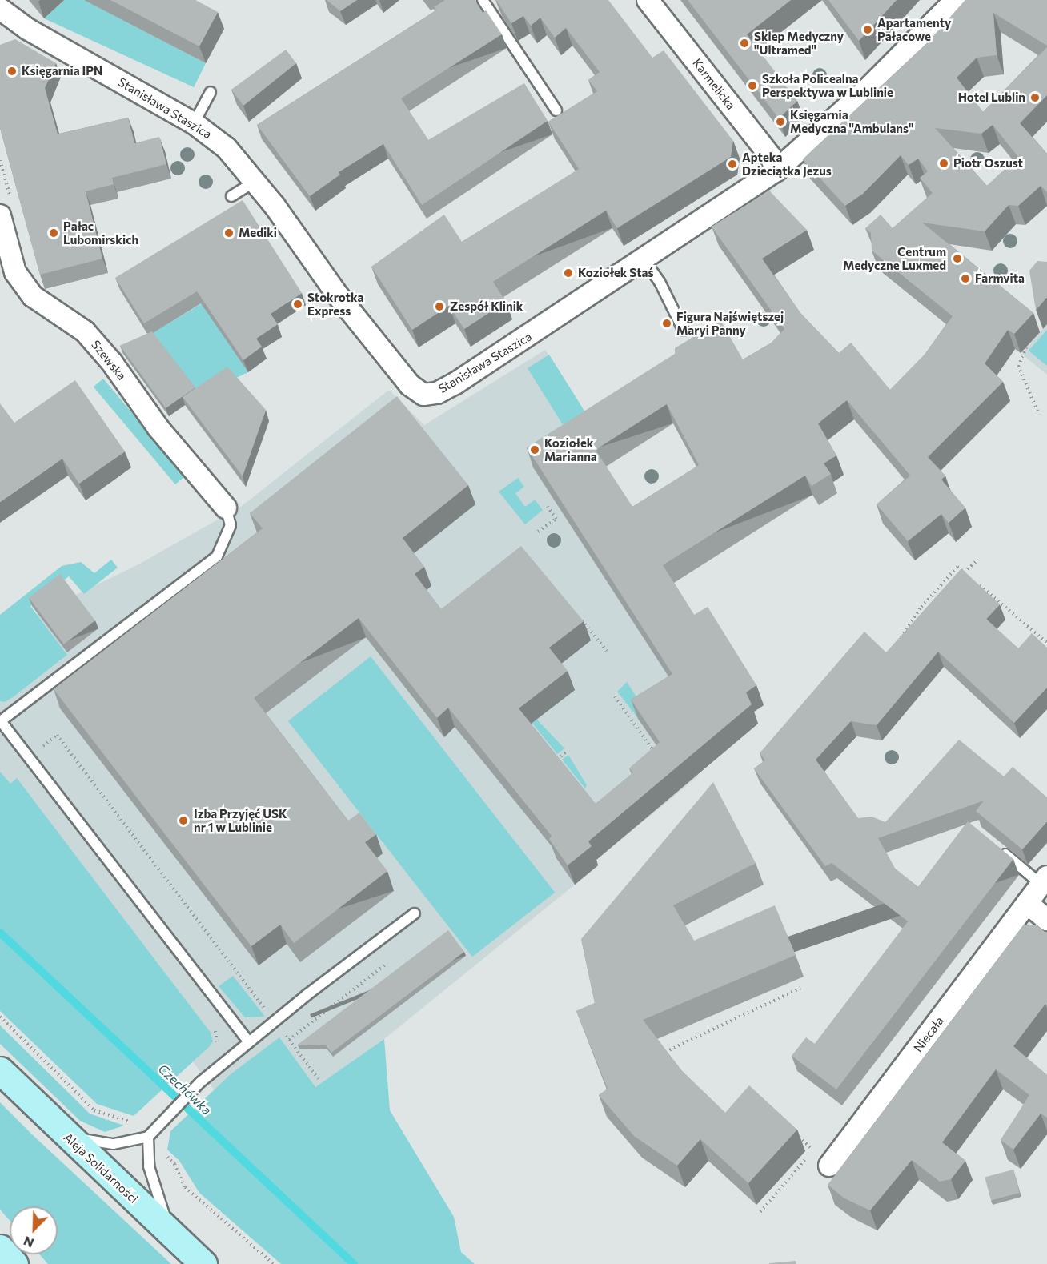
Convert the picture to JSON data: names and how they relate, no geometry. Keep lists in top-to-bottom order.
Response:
{
  "streets": {
    "main road": ["Aleja Solidarności"],
    "street": [
      "Karmelicka",
      "Stanisława Staszica",
      "Szewska",
      "Niecała"
    ]
  },
  "crossings": [
    ["Karmelicka", "Stanisława Staszica"]
  ],
  "water": ["Czechówka"],
  "places": [
    "Apartamenty Pałacowe",
    "Sklep Medyczny \"Ultramed\"",
    "Księgarnia IPN",
    "Szkoła Policealna Perspektywa w Lublinie",
    "Hotel Lublin",
    "Księgarnia Medyczna \"Ambulans\"",
    "Piotr Oszust",
    "Apteka Dzieciątka Jezus",
    "Pałac Lubomirskich",
    "Mediki",
    "Centrum Medyczne Luxmed",
    "Koziołek Staś",
    "Farmvita",
    "Stokrotka Express",
    "Zespół Klinik",
    "Figura Najświętszej Maryi Panny",
    "Koziołek Marianna",
    "Izba Przyjęć USK nr 1 w Lublinie"
  ],
  "north": "bottom left"
}
